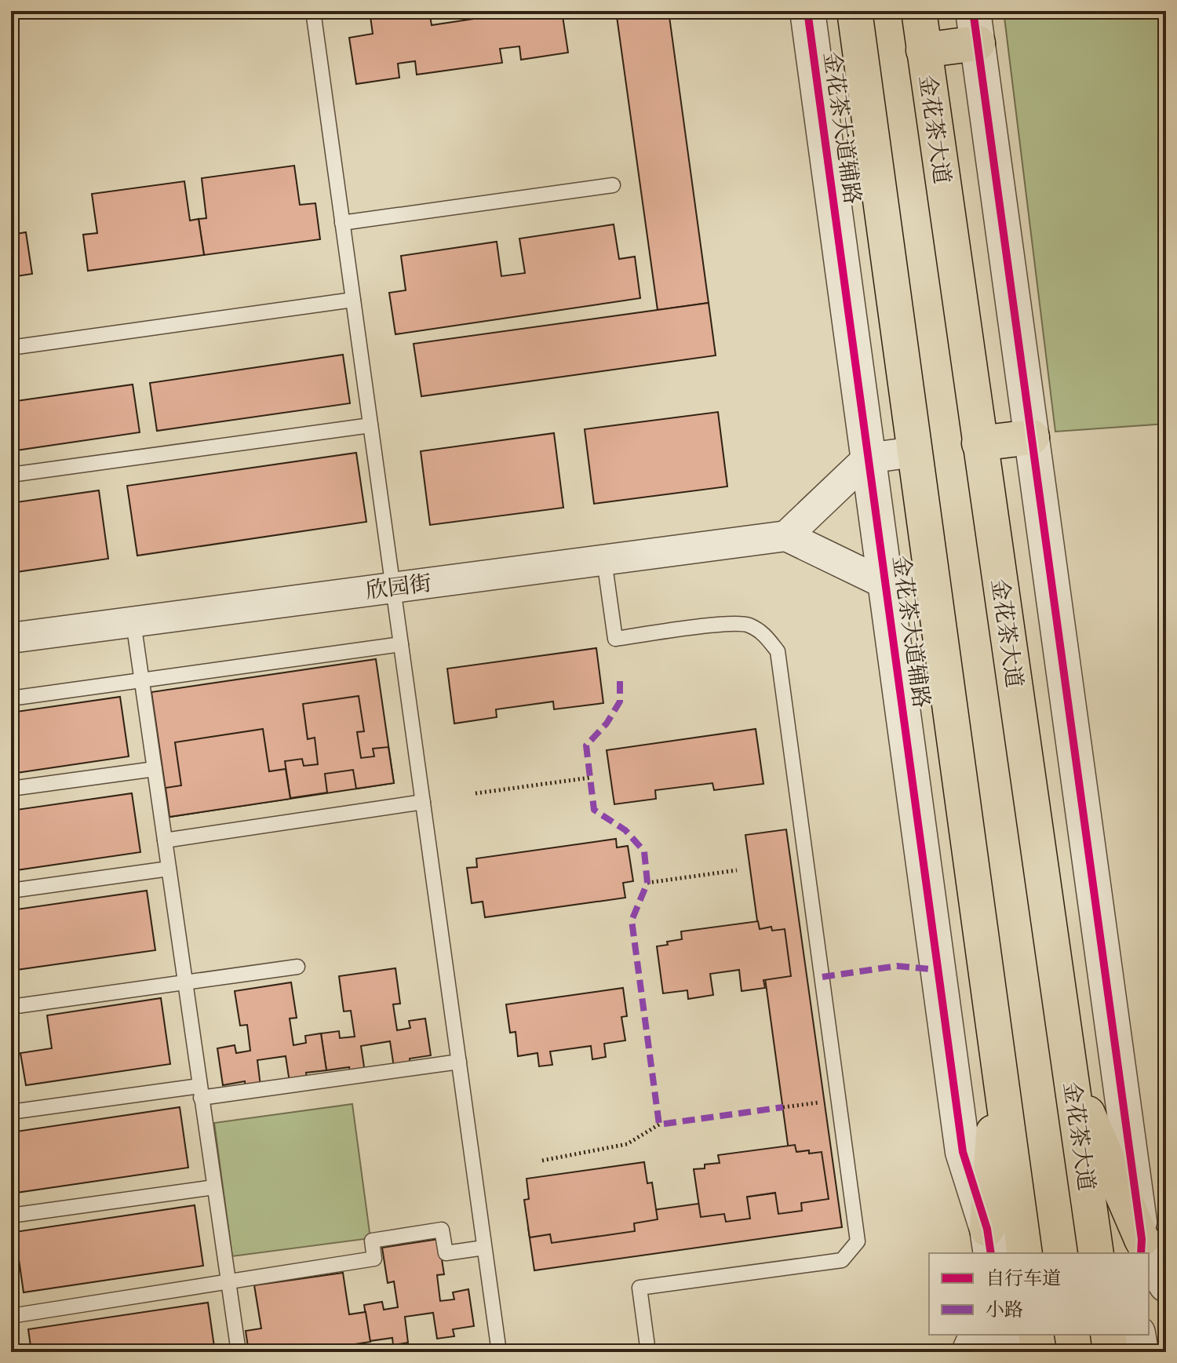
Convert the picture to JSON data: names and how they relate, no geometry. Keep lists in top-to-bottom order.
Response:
{
  "streets": {
    "highway": ["金花茶大道"],
    "street": ["金花茶大道辅路", "欣园街"]
  },
  "legend": ["自行车道", "小路"]
}
